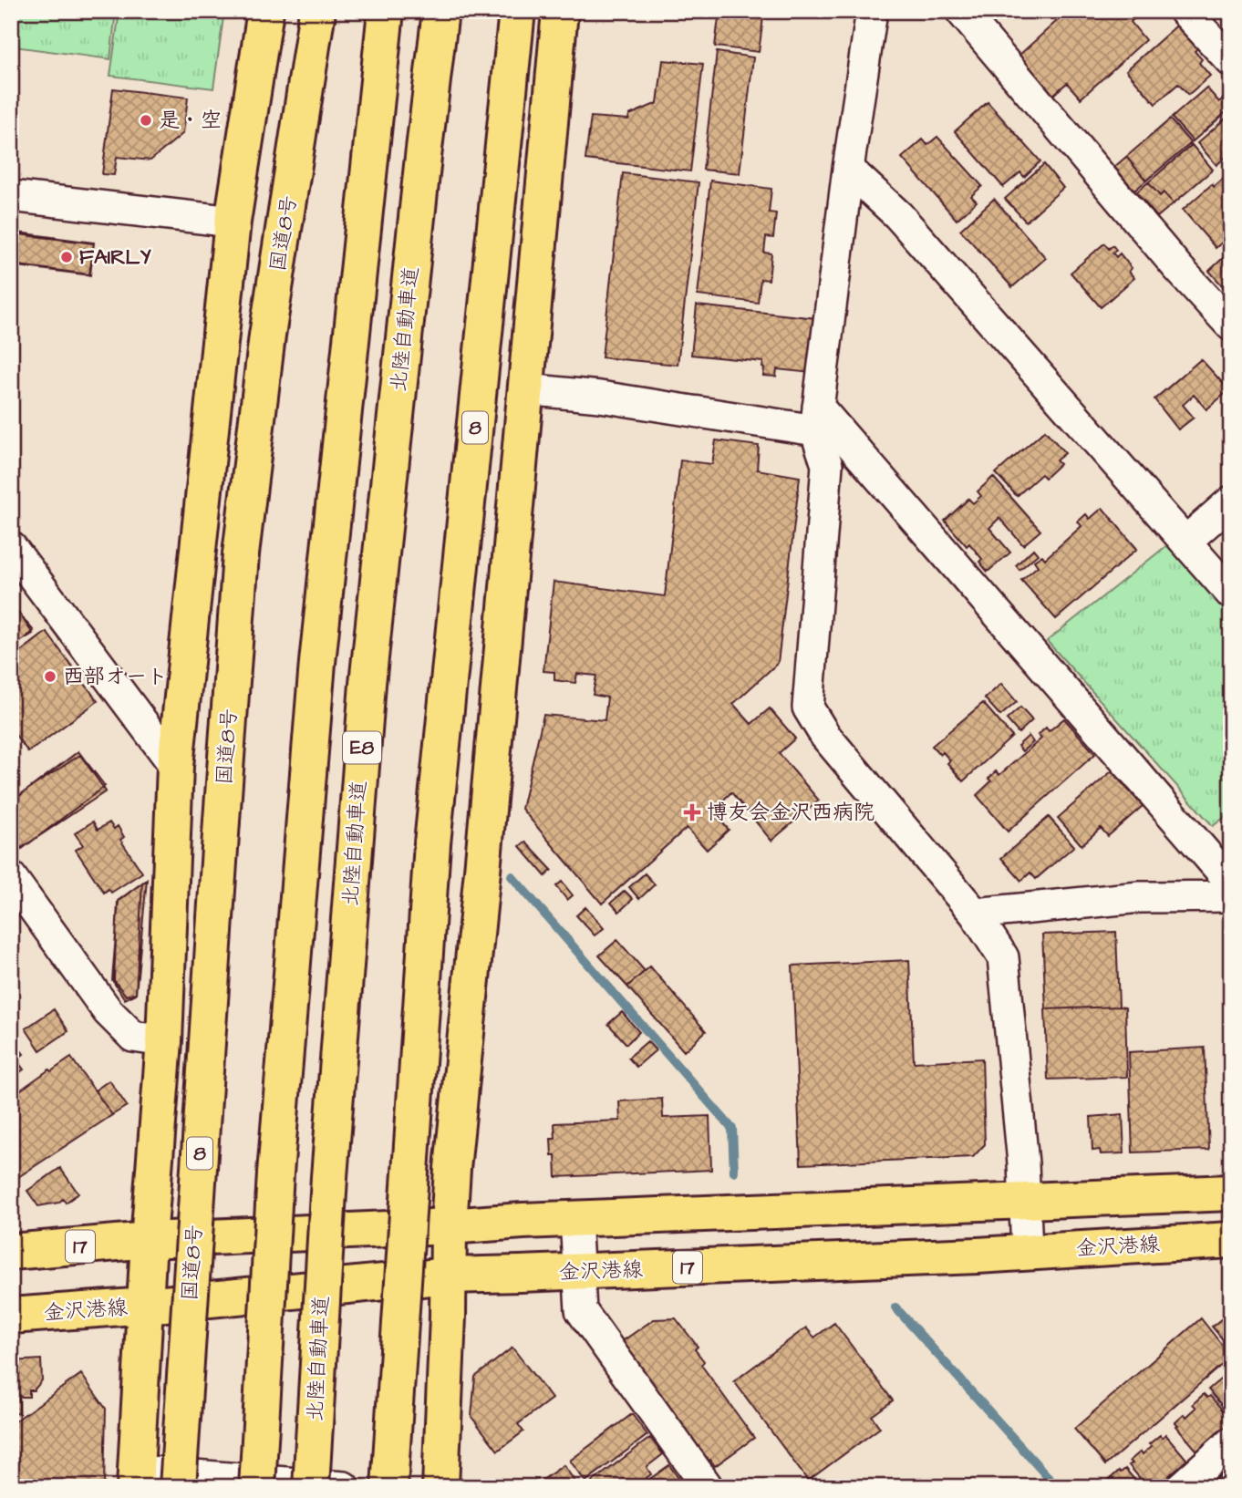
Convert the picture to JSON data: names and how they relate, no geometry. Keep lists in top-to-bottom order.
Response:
{
  "streets": {
    "main road": [
      "国道8号",
      "北陸自動車道",
      "8",
      "E8",
      "17",
      "金沢港線"
    ]
  },
  "places": {
    "other": ["是・空", "FAIRLY", "西部オート"],
    "health": ["博友会金沢西病院"]
  }
}
